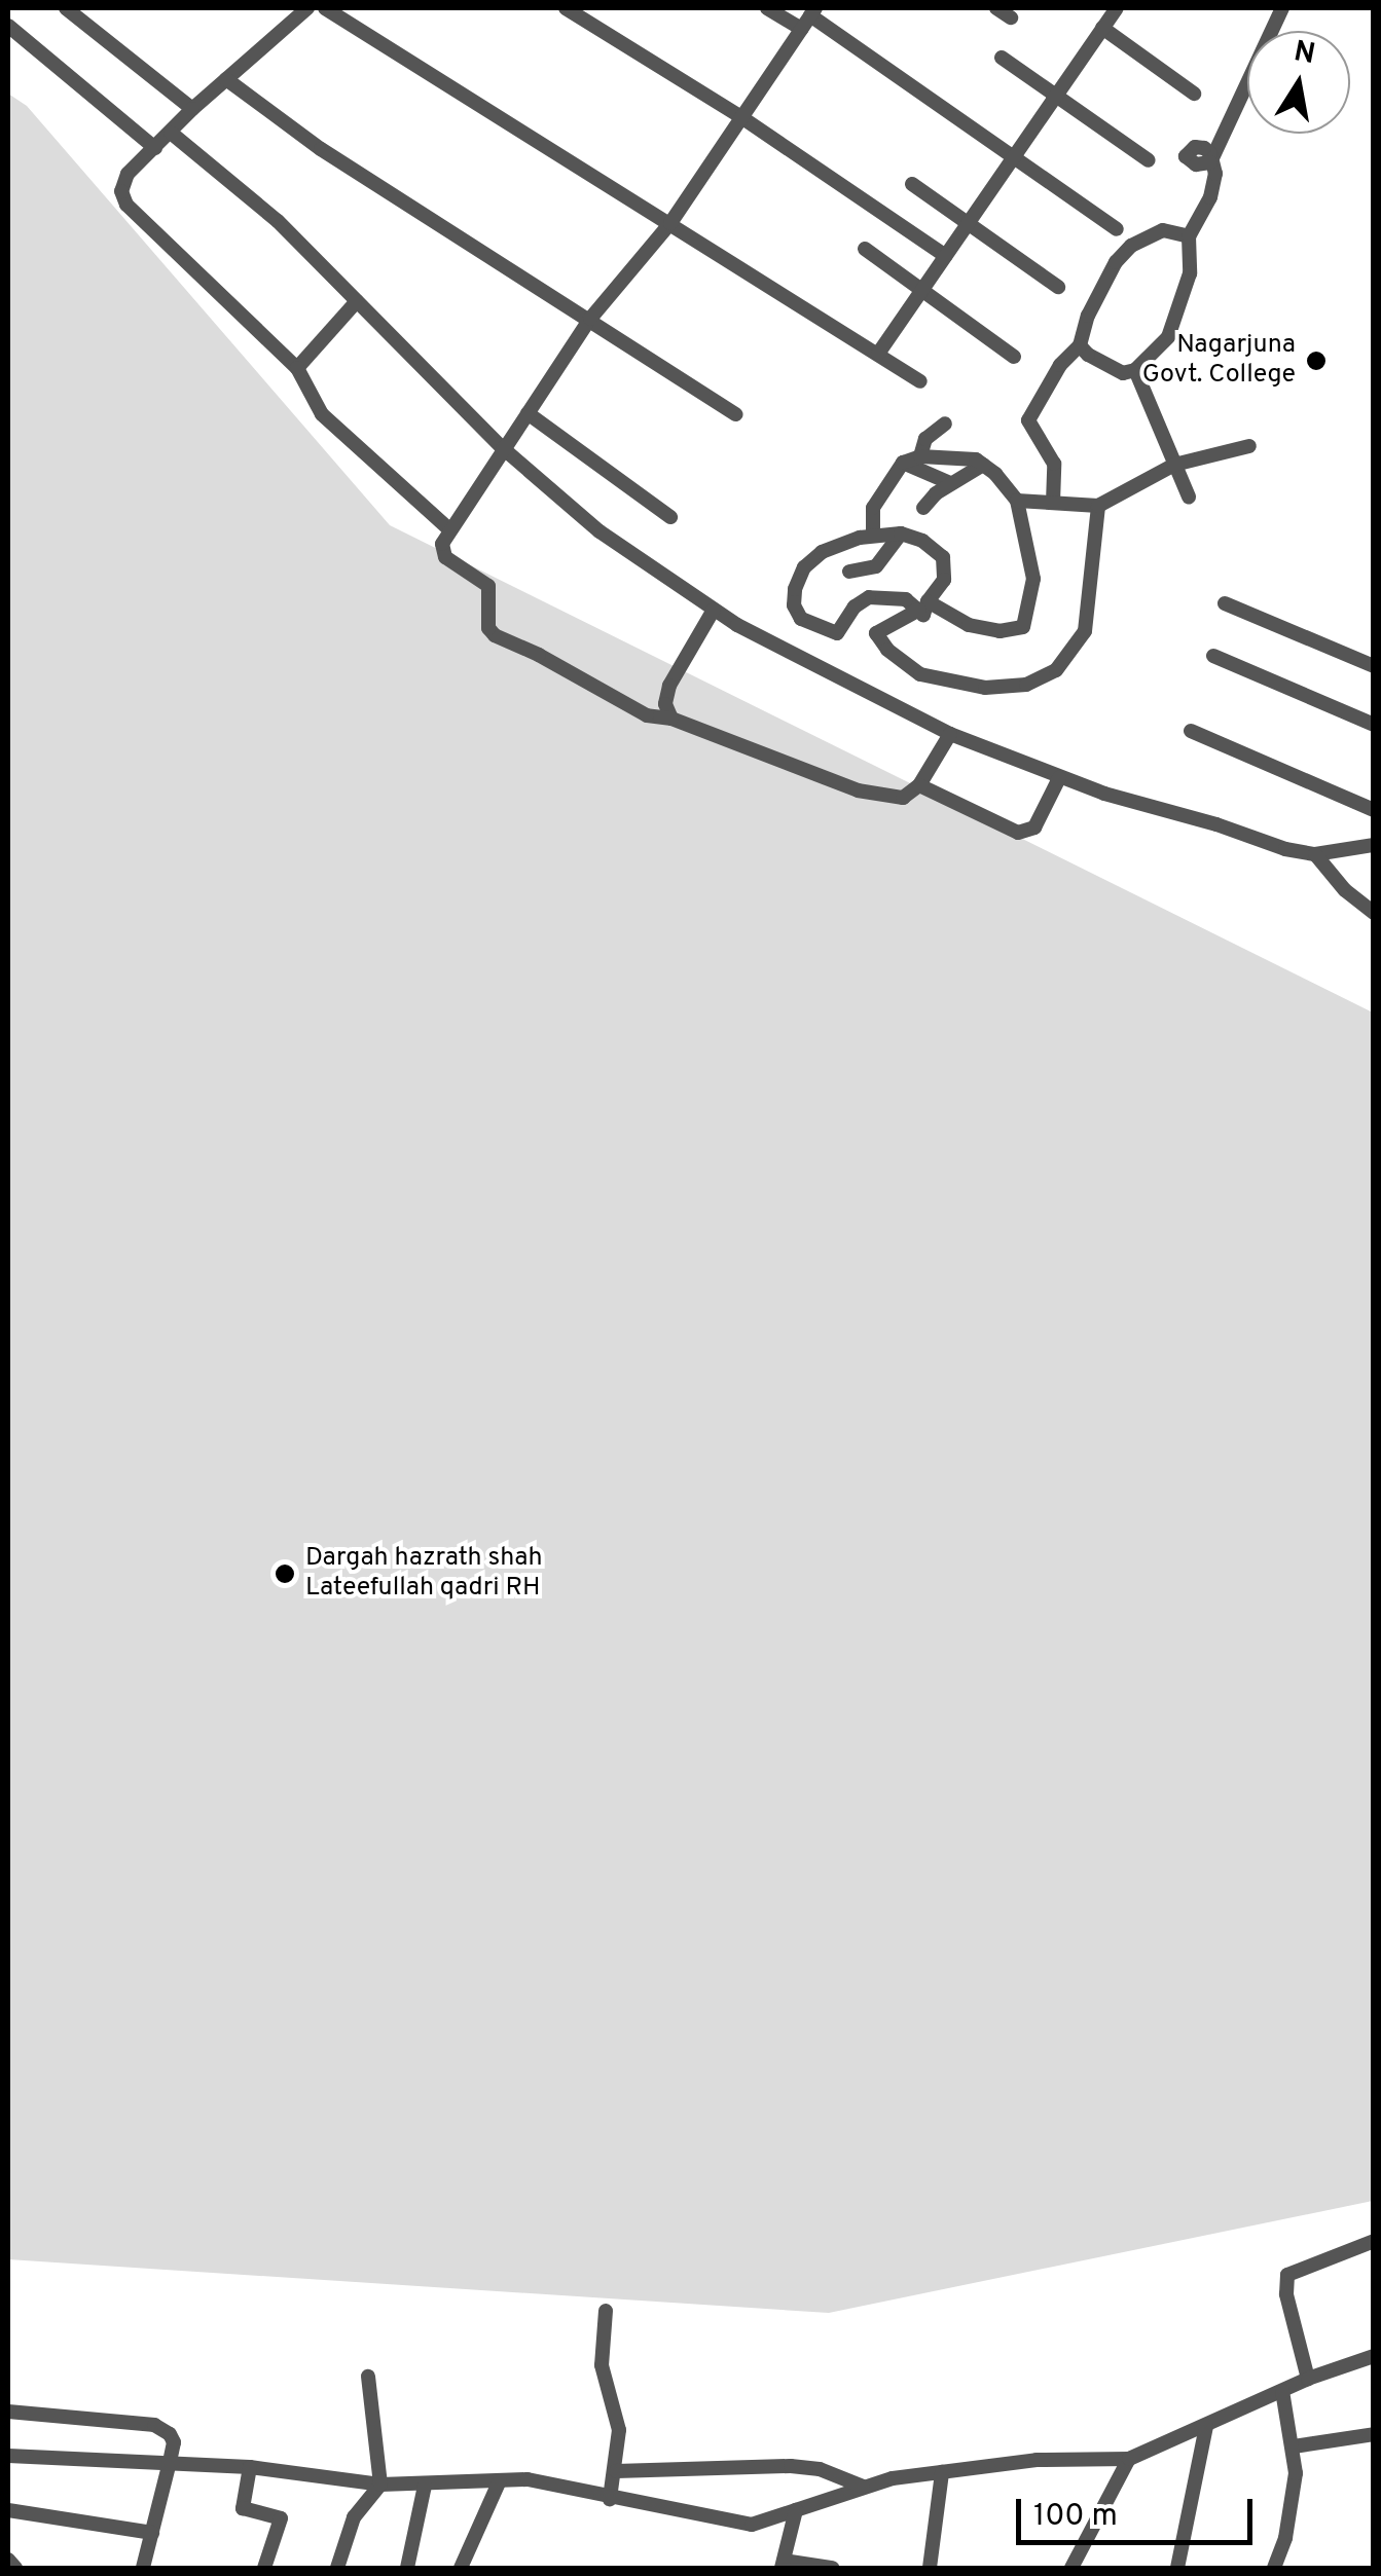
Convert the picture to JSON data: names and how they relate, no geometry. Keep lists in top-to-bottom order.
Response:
{
  "places": ["Nagarjuna Govt. College", "Dargah hazrath shah Lateefullah qadri RH"],
  "scale_bar": "100 m",
  "north": "top"
}
